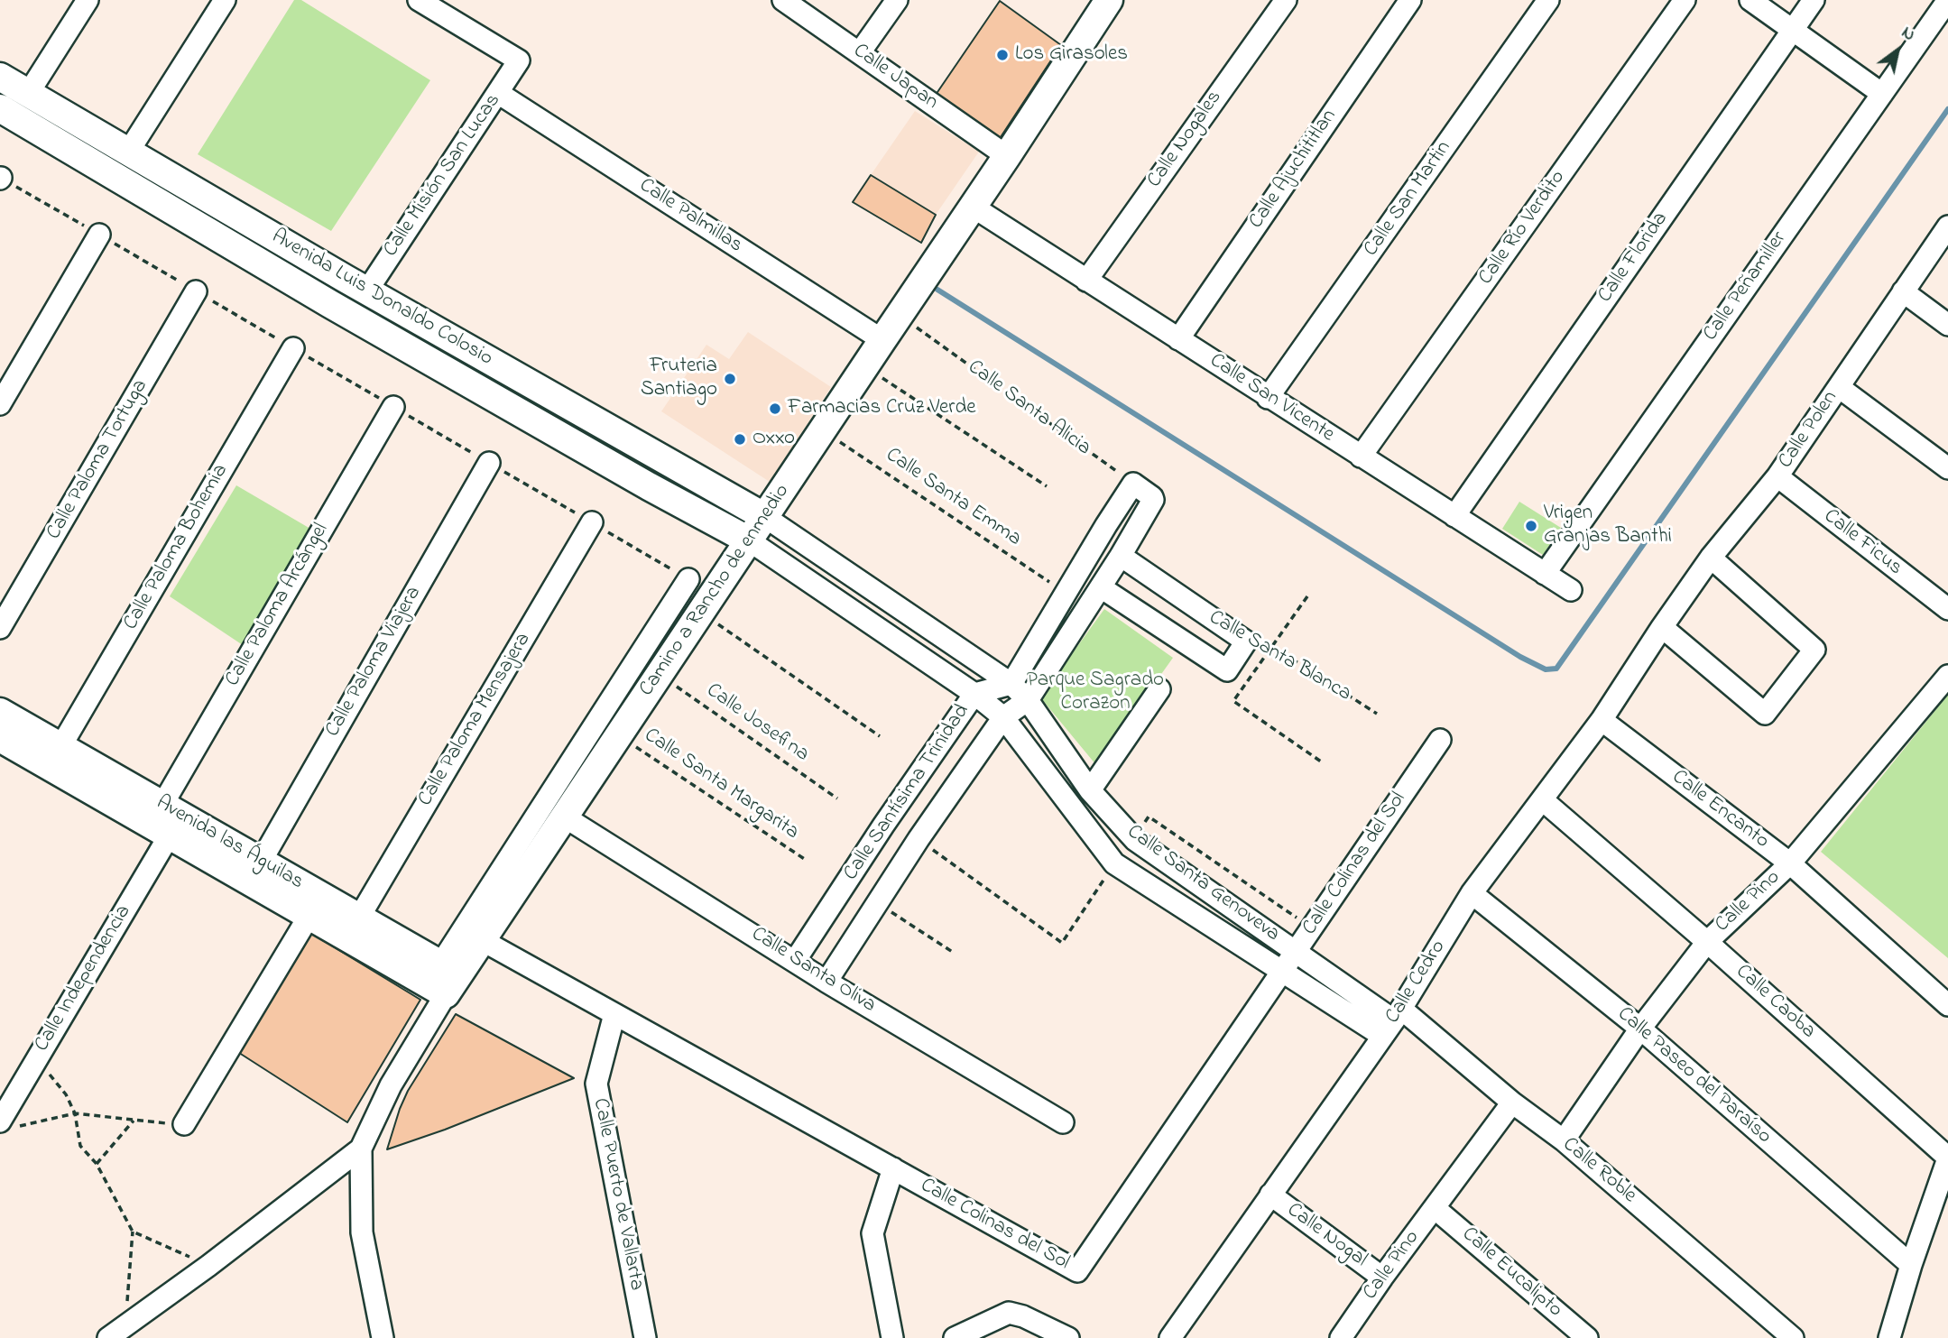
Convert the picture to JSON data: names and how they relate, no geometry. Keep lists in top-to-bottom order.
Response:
{
  "streets": {
    "street": [
      "Calle Japan",
      "Calle Nogales",
      "Calle Ajuchititlan",
      "Calle Misión San Lucas",
      "Calle San Martin",
      "Calle Palmillas",
      "Calle Río Verdito",
      "Calle Florida",
      "Calle Peñamiller",
      "Avenida Luis Donaldo Colosio",
      "Calle San Vicente",
      "Calle Polen",
      "Calle Paloma Tortuga",
      "Calle Ficus",
      "Calle Paloma Bohemia",
      "Camino a Rancho de enmedio",
      "Calle Paloma Arcángel",
      "Calle Santa Blanca",
      "Calle Paloma Viajera",
      "Calle Paloma Mensajera",
      "Calle Santísima Trinidad",
      "Calle Encanto",
      "Avenida las Águilas",
      "Calle Colinas del Sol",
      "Calle Santa Genoveva",
      "Calle Pino",
      "Calle Santa Oliva",
      "Calle Independencia",
      "Calle Cedro",
      "Calle Caoba",
      "Calle Paseo del Paraíso",
      "Calle Roble",
      "Calle Puerto de Vallarta",
      "Calle Nogal",
      "Calle Eucalipto"
    ],
    "path": [
      "Calle Santa Alicia",
      "Calle Santa Emma",
      "Calle Josefina",
      "Calle Santa Margarita"
    ]
  },
  "crossings": [
    ["Calle Japan", "Camino a Rancho de enmedio"],
    ["Calle Nogales", "Calle San Vicente"],
    ["Calle Ajuchititlan", "Calle San Vicente"],
    ["Calle Misión San Lucas", "Calle Palmillas"],
    ["Calle Misión San Lucas", "Avenida Luis Donaldo Colosio"],
    ["Calle San Martin", "Calle San Vicente"],
    ["Calle Palmillas", "Camino a Rancho de enmedio"],
    ["Calle Río Verdito", "Calle San Vicente"],
    ["Calle Florida", "Calle San Vicente"],
    ["Calle Peñamiller", "Calle San Vicente"],
    ["Avenida Luis Donaldo Colosio", "Camino a Rancho de enmedio"],
    ["Avenida Luis Donaldo Colosio", "Calle Santa Genoveva"],
    ["Calle San Vicente", "Camino a Rancho de enmedio"],
    ["Calle Santa Alicia", "Camino a Rancho de enmedio"],
    ["Calle Santa Alicia", "Calle Santísima Trinidad"],
    ["Calle Polen", "Calle Ficus"],
    ["Calle Polen", "Calle Cedro"],
    ["Calle Santa Emma", "Camino a Rancho de enmedio"],
    ["Calle Paloma Bohemia", "Avenida las Águilas"],
    ["Camino a Rancho de enmedio", "Calle Josefina"],
    ["Camino a Rancho de enmedio", "Calle Santa Margarita"],
    ["Camino a Rancho de enmedio", "Avenida las Águilas"],
    ["Camino a Rancho de enmedio", "Calle Colinas del Sol"],
    ["Camino a Rancho de enmedio", "Calle Santa Genoveva"],
    ["Camino a Rancho de enmedio", "Calle Santa Oliva"],
    ["Calle Paloma Arcángel", "Avenida las Águilas"],
    ["Calle Santa Blanca", "Calle Santísima Trinidad"],
    ["Calle Paloma Viajera", "Avenida las Águilas"],
    ["Calle Paloma Mensajera", "Avenida las Águilas"],
    ["Calle Santísima Trinidad", "Calle Santa Genoveva"],
    ["Calle Santísima Trinidad", "Calle Santa Oliva"],
    ["Calle Encanto", "Calle Pino"],
    ["Calle Encanto", "Calle Cedro"],
    ["Avenida las Águilas", "Calle Independencia"],
    ["Calle Colinas del Sol", "Calle Santa Genoveva"],
    ["Calle Colinas del Sol", "Calle Puerto de Vallarta"],
    ["Calle Santa Genoveva", "Calle Cedro"],
    ["Calle Santa Genoveva", "Calle Roble"],
    ["Calle Pino", "Calle Caoba"],
    ["Calle Pino", "Calle Paseo del Paraíso"],
    ["Calle Pino", "Calle Roble"],
    ["Calle Pino", "Calle Nogal"],
    ["Calle Pino", "Calle Eucalipto"],
    ["Calle Cedro", "Calle Caoba"],
    ["Calle Cedro", "Calle Paseo del Paraíso"],
    ["Calle Cedro", "Calle Roble"],
    ["Calle Cedro", "Calle Nogal"]
  ],
  "parks": ["Parque Sagrado Corazon"],
  "places": [
    "Los Girasoles",
    "Fruteria Santiago",
    "Farmacias Cruz Verde",
    "Oxxo",
    "Vrigen Granjas Banthi"
  ],
  "north": "top right"
}
